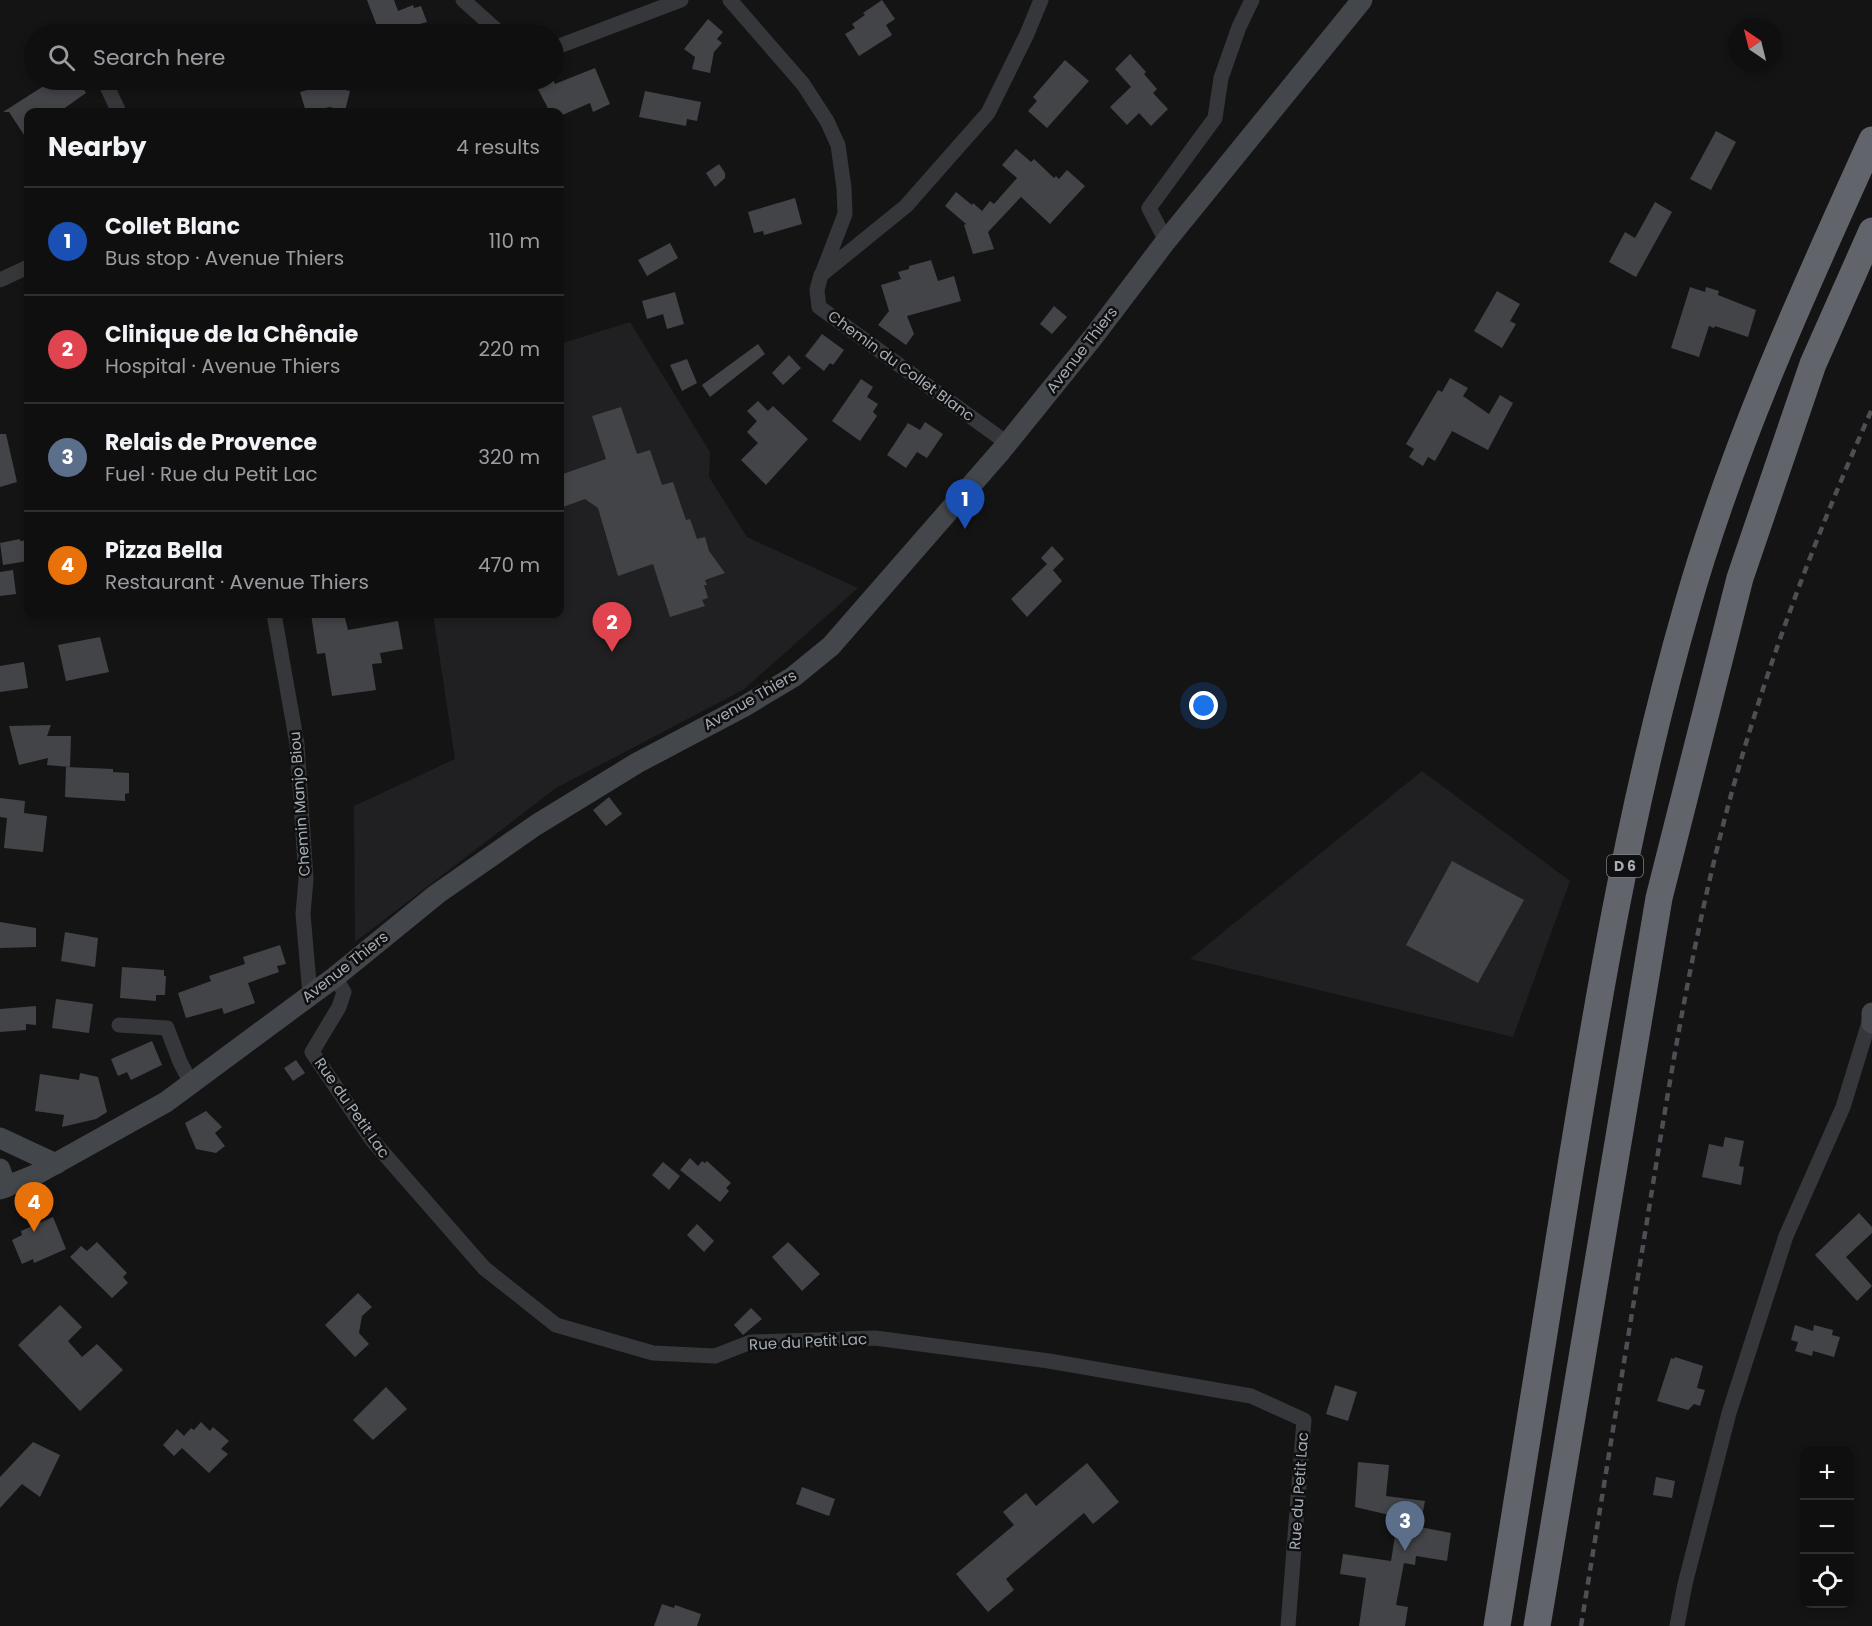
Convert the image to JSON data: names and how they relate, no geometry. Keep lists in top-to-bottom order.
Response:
{
  "streets": {
    "highway": ["D 6"],
    "main road": ["Avenue Thiers"],
    "street": ["Chemin du Collet Blanc", "Chemin Manjo Biou", "Rue du Petit Lac"]
  },
  "crossings": [
    ["Avenue Thiers", "Chemin du Collet Blanc"],
    ["Avenue Thiers", "Chemin Manjo Biou"],
    ["Avenue Thiers", "Rue du Petit Lac"]
  ],
  "north": "top left",
  "page": {
    "search": "Search here",
    "heading": ["Nearby", "4 results"],
    "list": [
      {
        "mark": "1",
        "name": "Collet Blanc",
        "note": "Bus stop · Avenue Thiers",
        "value": "110 m"
      },
      {
        "mark": "2",
        "name": "Clinique de la Chênaie",
        "note": "Hospital · Avenue Thiers",
        "value": "220 m"
      },
      {
        "mark": "3",
        "name": "Relais de Provence",
        "note": "Fuel · Rue du Petit Lac",
        "value": "320 m"
      },
      {
        "mark": "4",
        "name": "Pizza Bella",
        "note": "Restaurant · Avenue Thiers",
        "value": "470 m"
      }
    ],
    "pins": [
      "1",
      "2",
      "4",
      "3"
    ],
    "map_buttons": ["+", "−"]
  }
}
